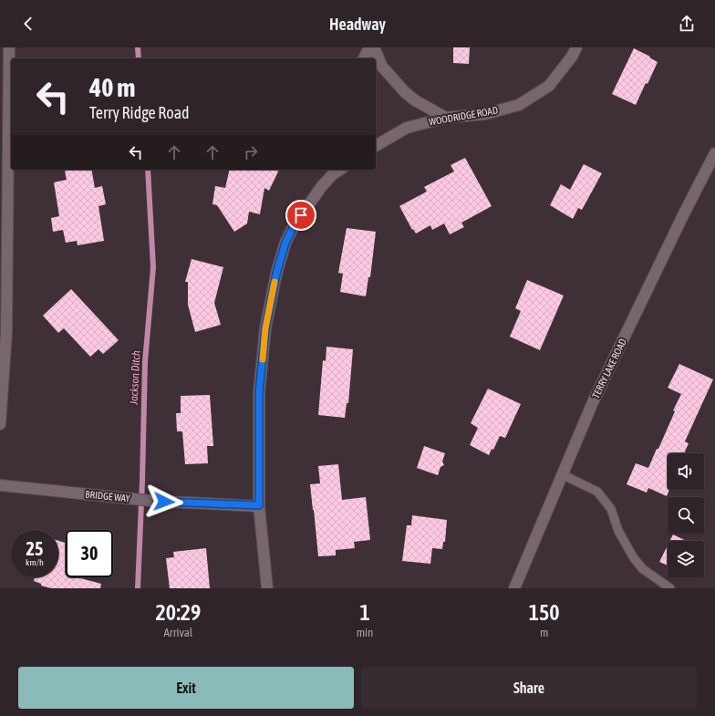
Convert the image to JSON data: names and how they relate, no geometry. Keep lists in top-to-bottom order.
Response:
{
  "streets": {
    "street": ["WOODRIDGE ROAD", "TERRY LAKE ROAD", "BRIDGE WAY"]
  },
  "water": ["Jackson Ditch"],
  "page": {
    "header": "Headway",
    "turn": ["40 m", "Terry Ridge Road"],
    "speed": "25 km/h",
    "limit": "30",
    "eta": [
      "20:29",
      "Arrival",
      "1",
      "min",
      "150",
      "m"
    ],
    "buttons": ["Exit", "Share"]
  }
}
